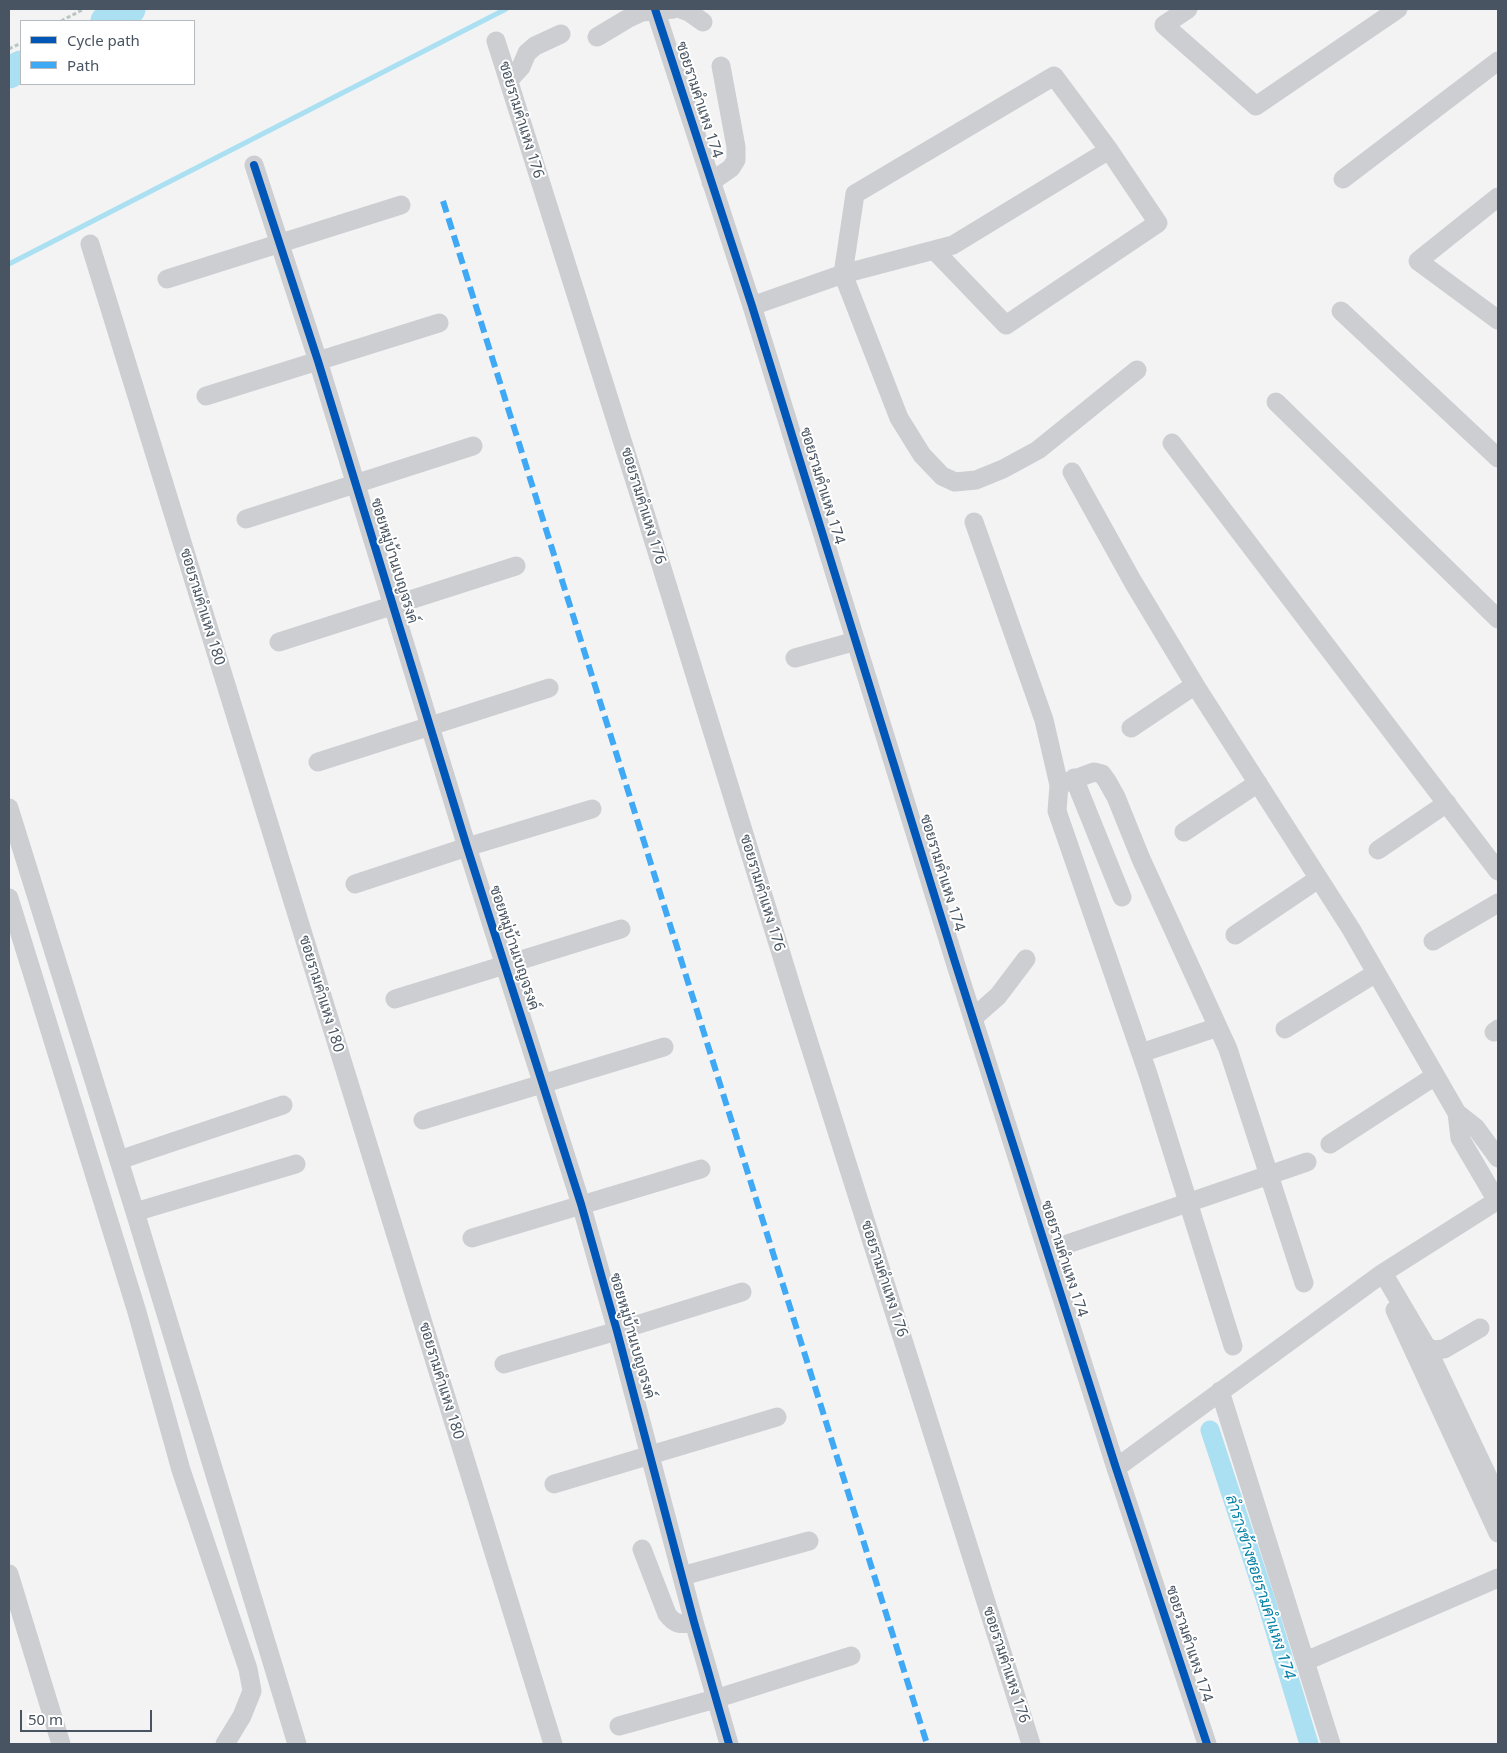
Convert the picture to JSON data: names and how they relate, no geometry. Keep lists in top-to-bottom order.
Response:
{
  "streets": {
    "street": [
      "ซอยรามคำแหง 174",
      "ซอยรามคำแหง 176",
      "ซอยหมู่บ้านเบญจรงค์",
      "ซอยรามคำแหง 180"
    ]
  },
  "water": ["ลำรางข้างซอยรามคำแหง 174"],
  "legend": ["Cycle path", "Path"],
  "scale_bar": "50 m"
}
